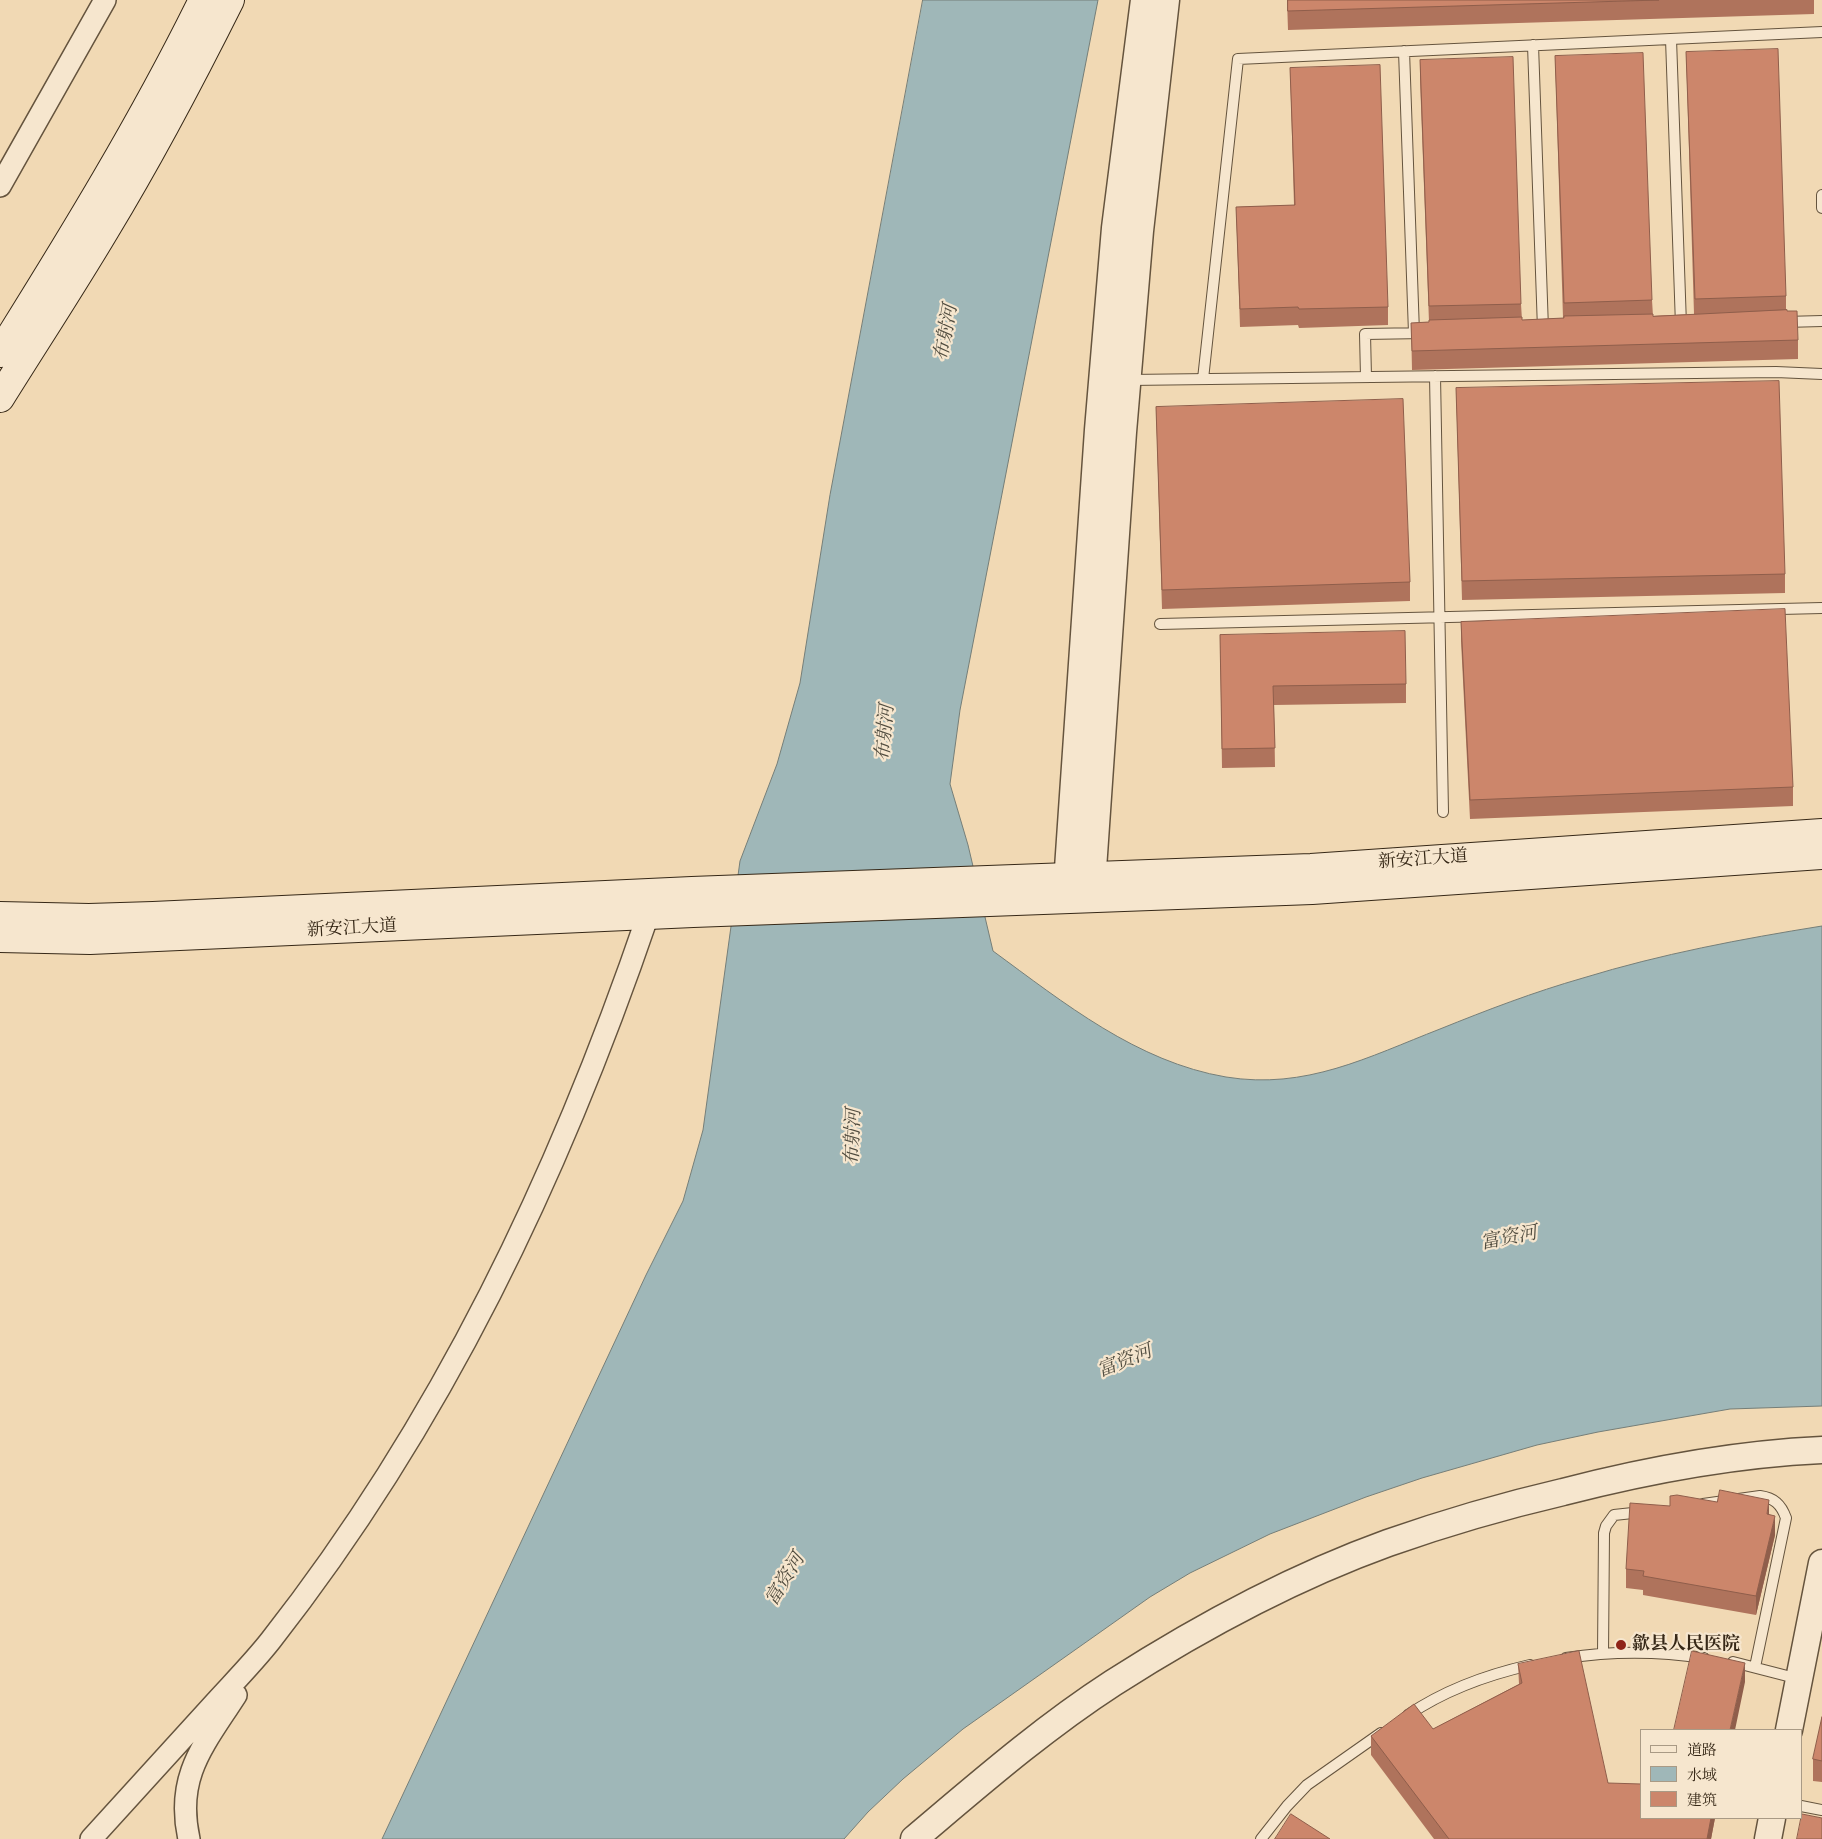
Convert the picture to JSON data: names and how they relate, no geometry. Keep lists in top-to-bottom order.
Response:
{
  "streets": {
    "main road": ["新安江大道"]
  },
  "water": ["布射河", "富资河"],
  "places": ["歙县人民医院"],
  "legend": ["道路", "水域", "建筑"]
}
